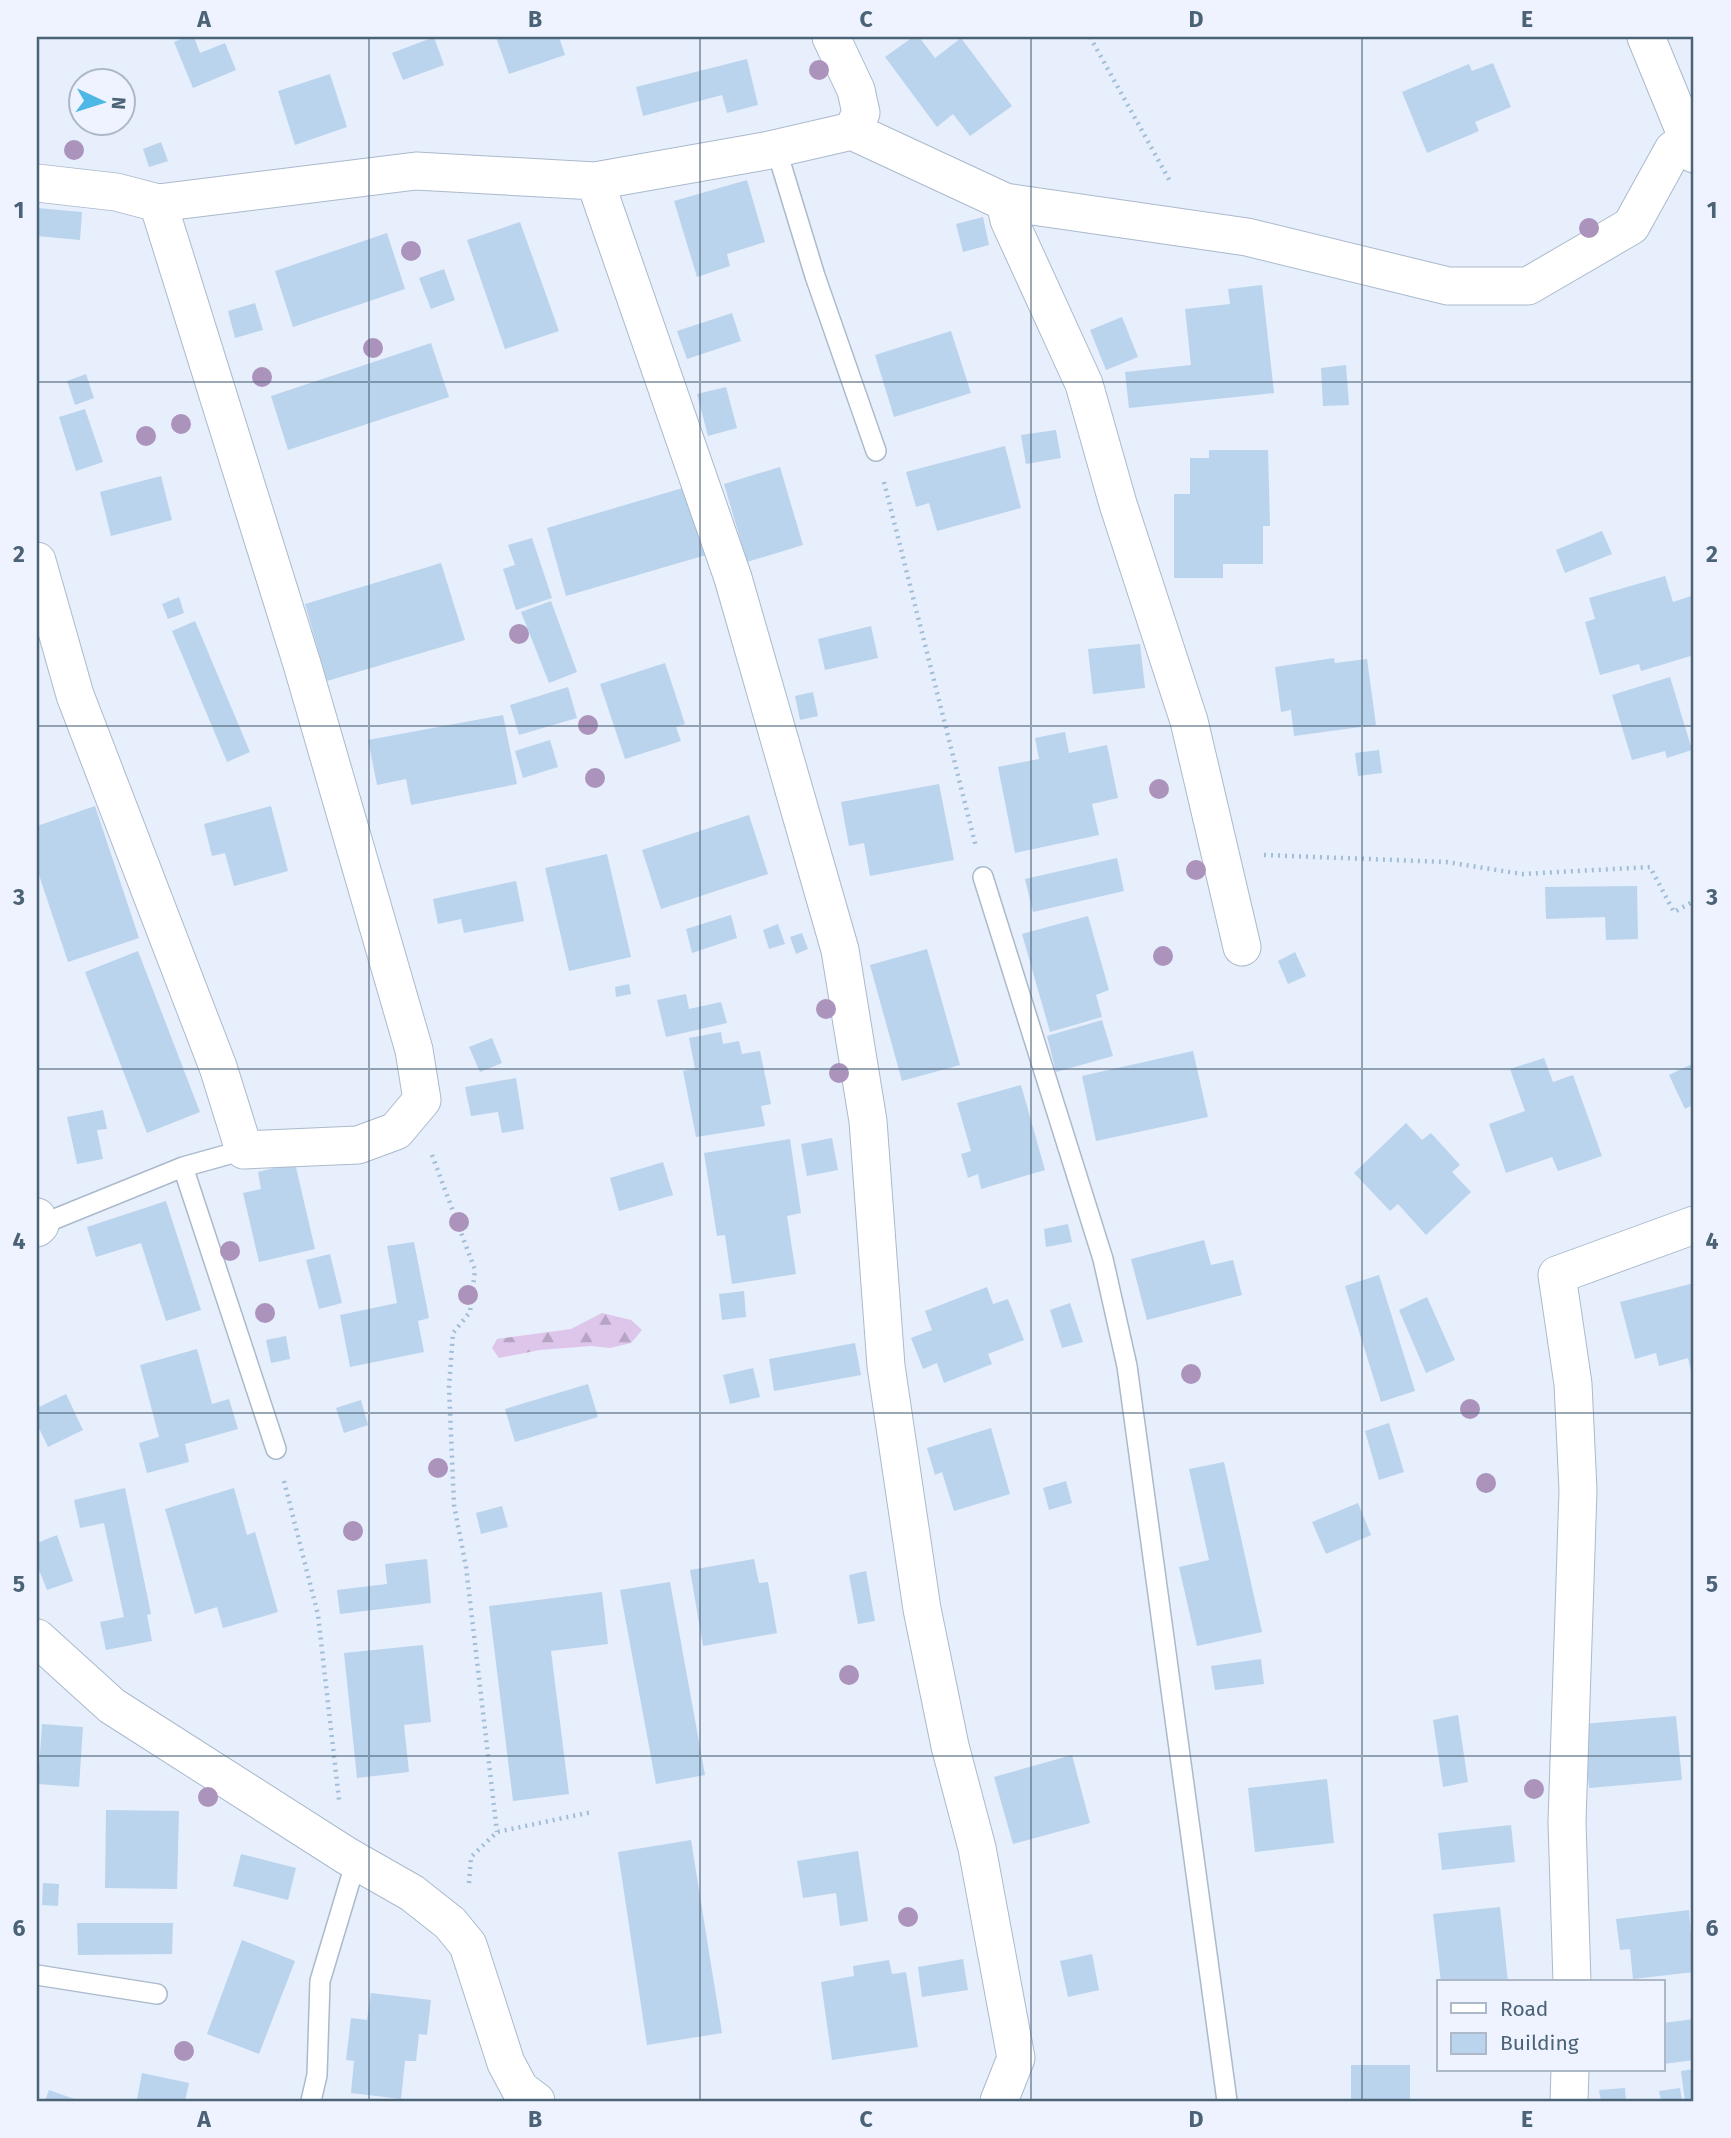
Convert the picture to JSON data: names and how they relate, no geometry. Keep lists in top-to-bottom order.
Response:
{
  "legend": ["Road", "Building"],
  "north": "right",
  "grid": {
    "columns": [
      "A",
      "B",
      "C",
      "D",
      "E"
    ],
    "rows": [
      "1",
      "2",
      "3",
      "4",
      "5",
      "6"
    ]
  }
}
